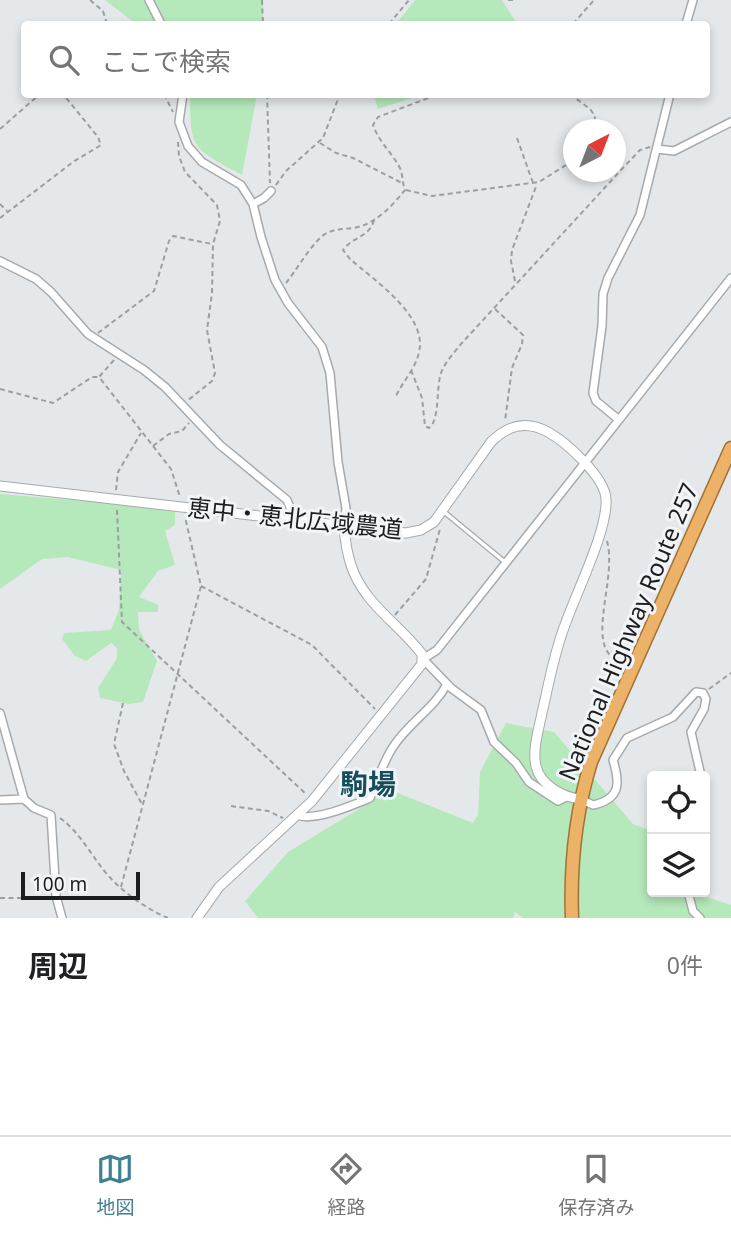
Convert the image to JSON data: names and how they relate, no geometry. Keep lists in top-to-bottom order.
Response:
{
  "streets": {
    "highway": ["National Highway Route 257"],
    "street": ["恵中・恵北広域農道"]
  },
  "districts": ["駒場"],
  "scale_bar": "100 m",
  "north": "top right",
  "page": {
    "search": "ここで検索",
    "scale": "100 m",
    "heading": ["周辺", "0件"],
    "nav": ["地図", "経路", "保存済み"]
  }
}
